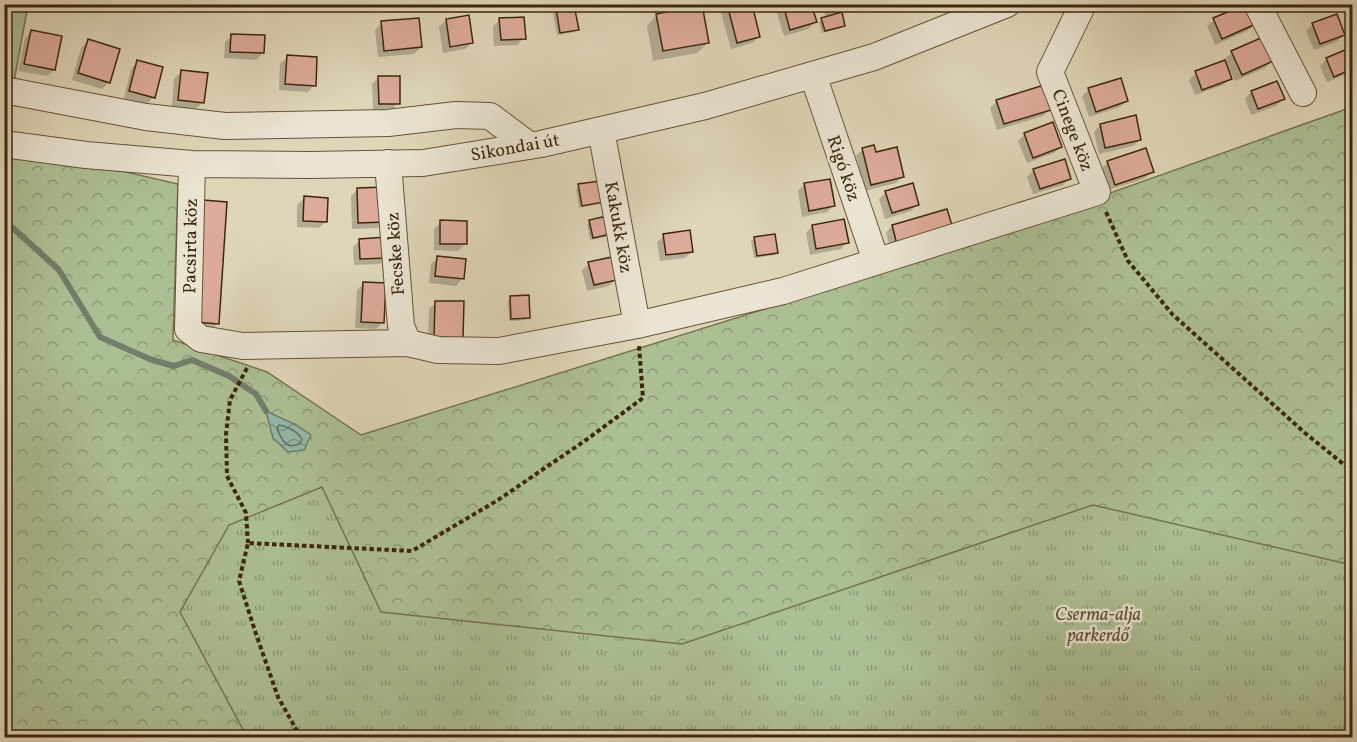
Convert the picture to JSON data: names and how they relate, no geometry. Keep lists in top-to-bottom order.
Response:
{
  "streets": {
    "street": [
      "Cinege köz",
      "Sikondai út",
      "Rigó köz",
      "Kakukk köz",
      "Pacsirta köz",
      "Fecske köz"
    ]
  },
  "crossings": [
    ["Sikondai út", "Rigó köz"],
    ["Sikondai út", "Kakukk köz"],
    ["Sikondai út", "Pacsirta köz"],
    ["Sikondai út", "Fecske köz"],
    ["Pacsirta köz", "Fecske köz"]
  ],
  "parks": ["Cserma-alja parkerdő"]
}
